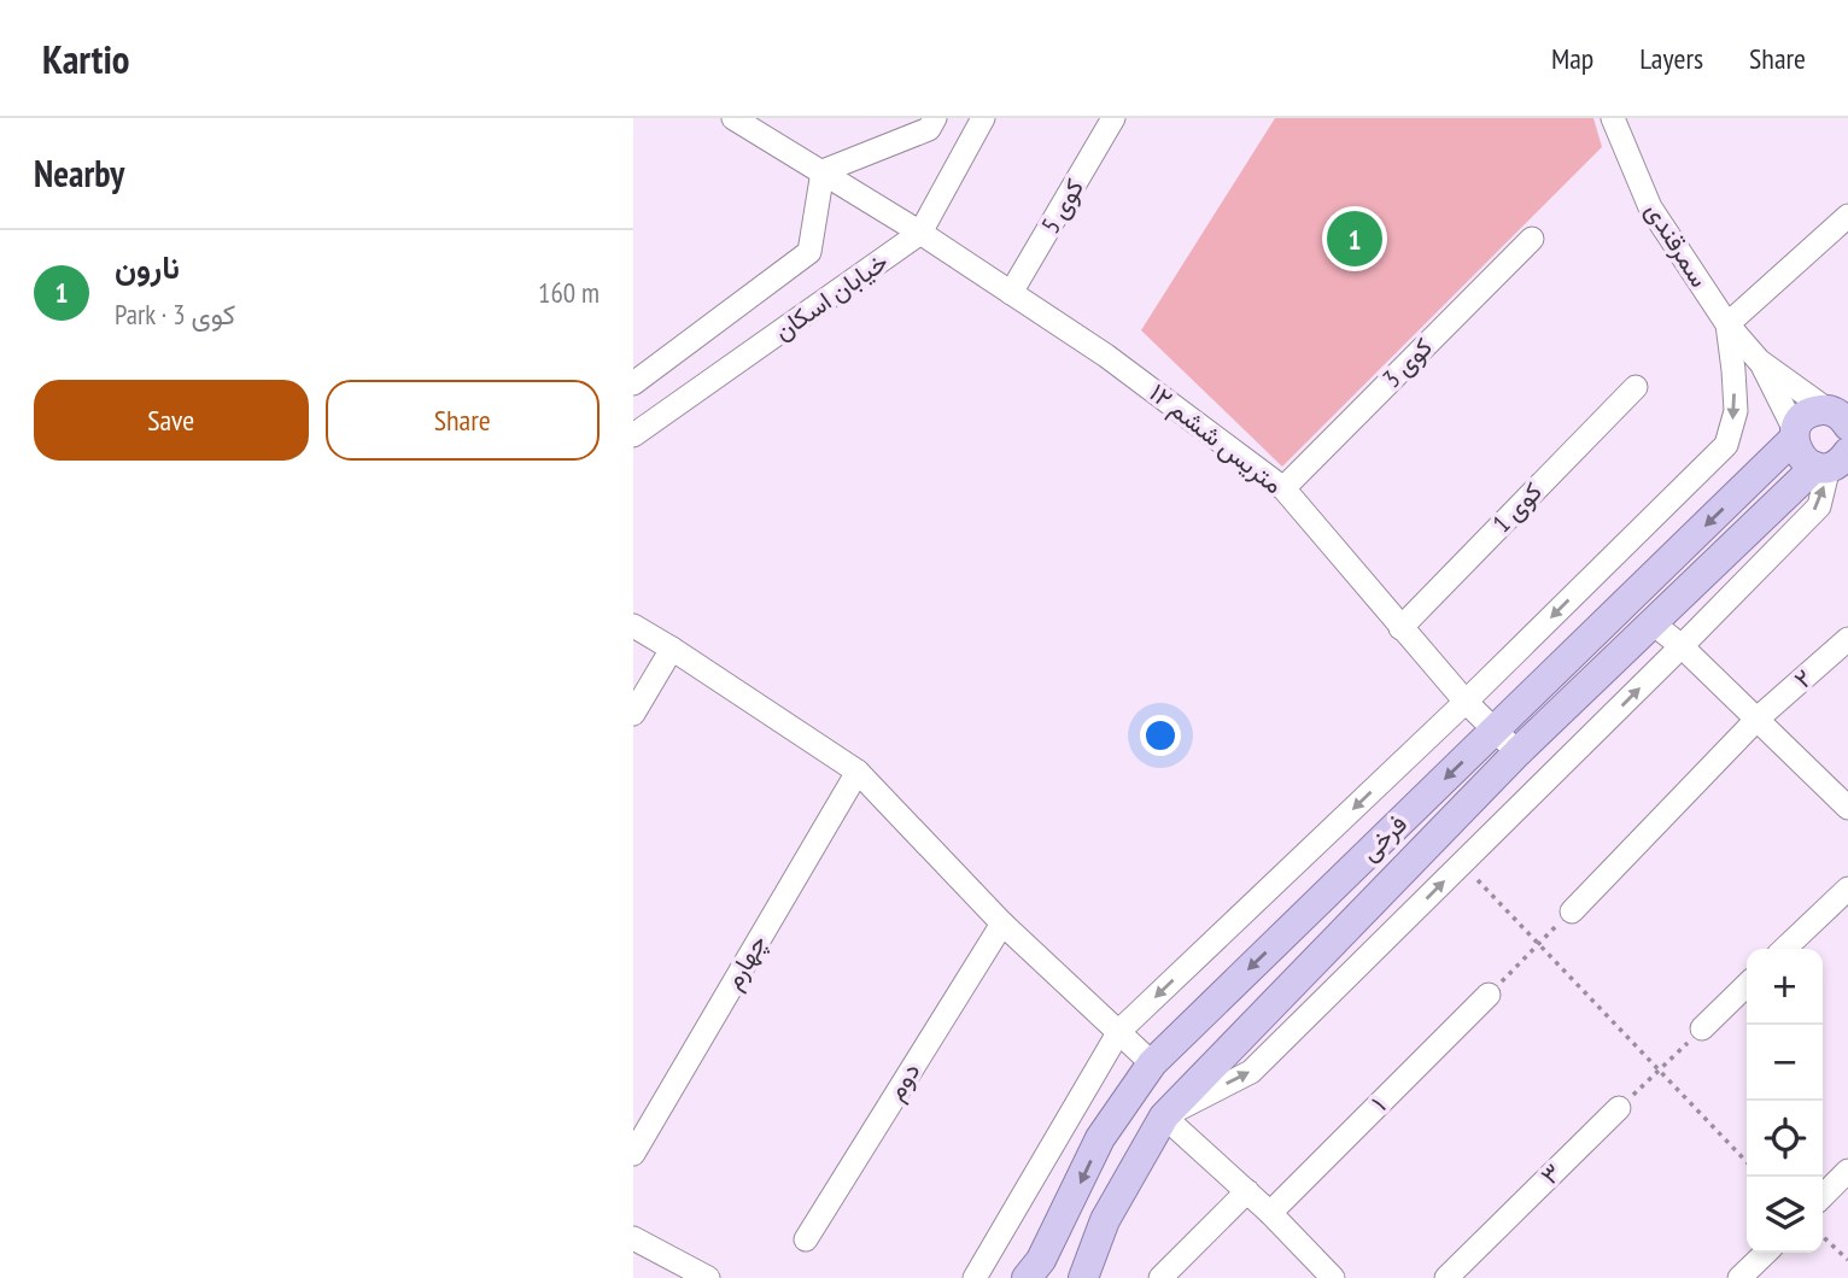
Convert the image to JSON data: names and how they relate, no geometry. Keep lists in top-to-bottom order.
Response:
{
  "streets": {
    "main road": ["فرخی"],
    "street": [
      "کوی 5",
      "سمرقندی",
      "خیابان اسکان",
      "کوی 3",
      "۱۲ متریس ششم",
      "کوی 1",
      "۲",
      "چهارم",
      "دوم",
      "۱",
      "۳"
    ]
  },
  "crossings": [
    ["کوی 5", "۱۲ متریس ششم"],
    ["خیابان اسکان", "۱۲ متریس ششم"],
    ["کوی 3", "۱۲ متریس ششم"],
    ["۱۲ متریس ششم", "کوی 1"],
    ["۱۲ متریس ششم", "فرخی"]
  ],
  "page": {
    "header": "Kartio",
    "nav": ["Map", "Layers", "Share"],
    "heading": "Nearby",
    "pins": "1",
    "list": [
      {
        "mark": "1",
        "name": "نارون",
        "note": "Park · کوی 3",
        "value": "160 m"
      }
    ],
    "buttons": ["Save", "Share"],
    "map_buttons": ["+", "−"]
  }
}
